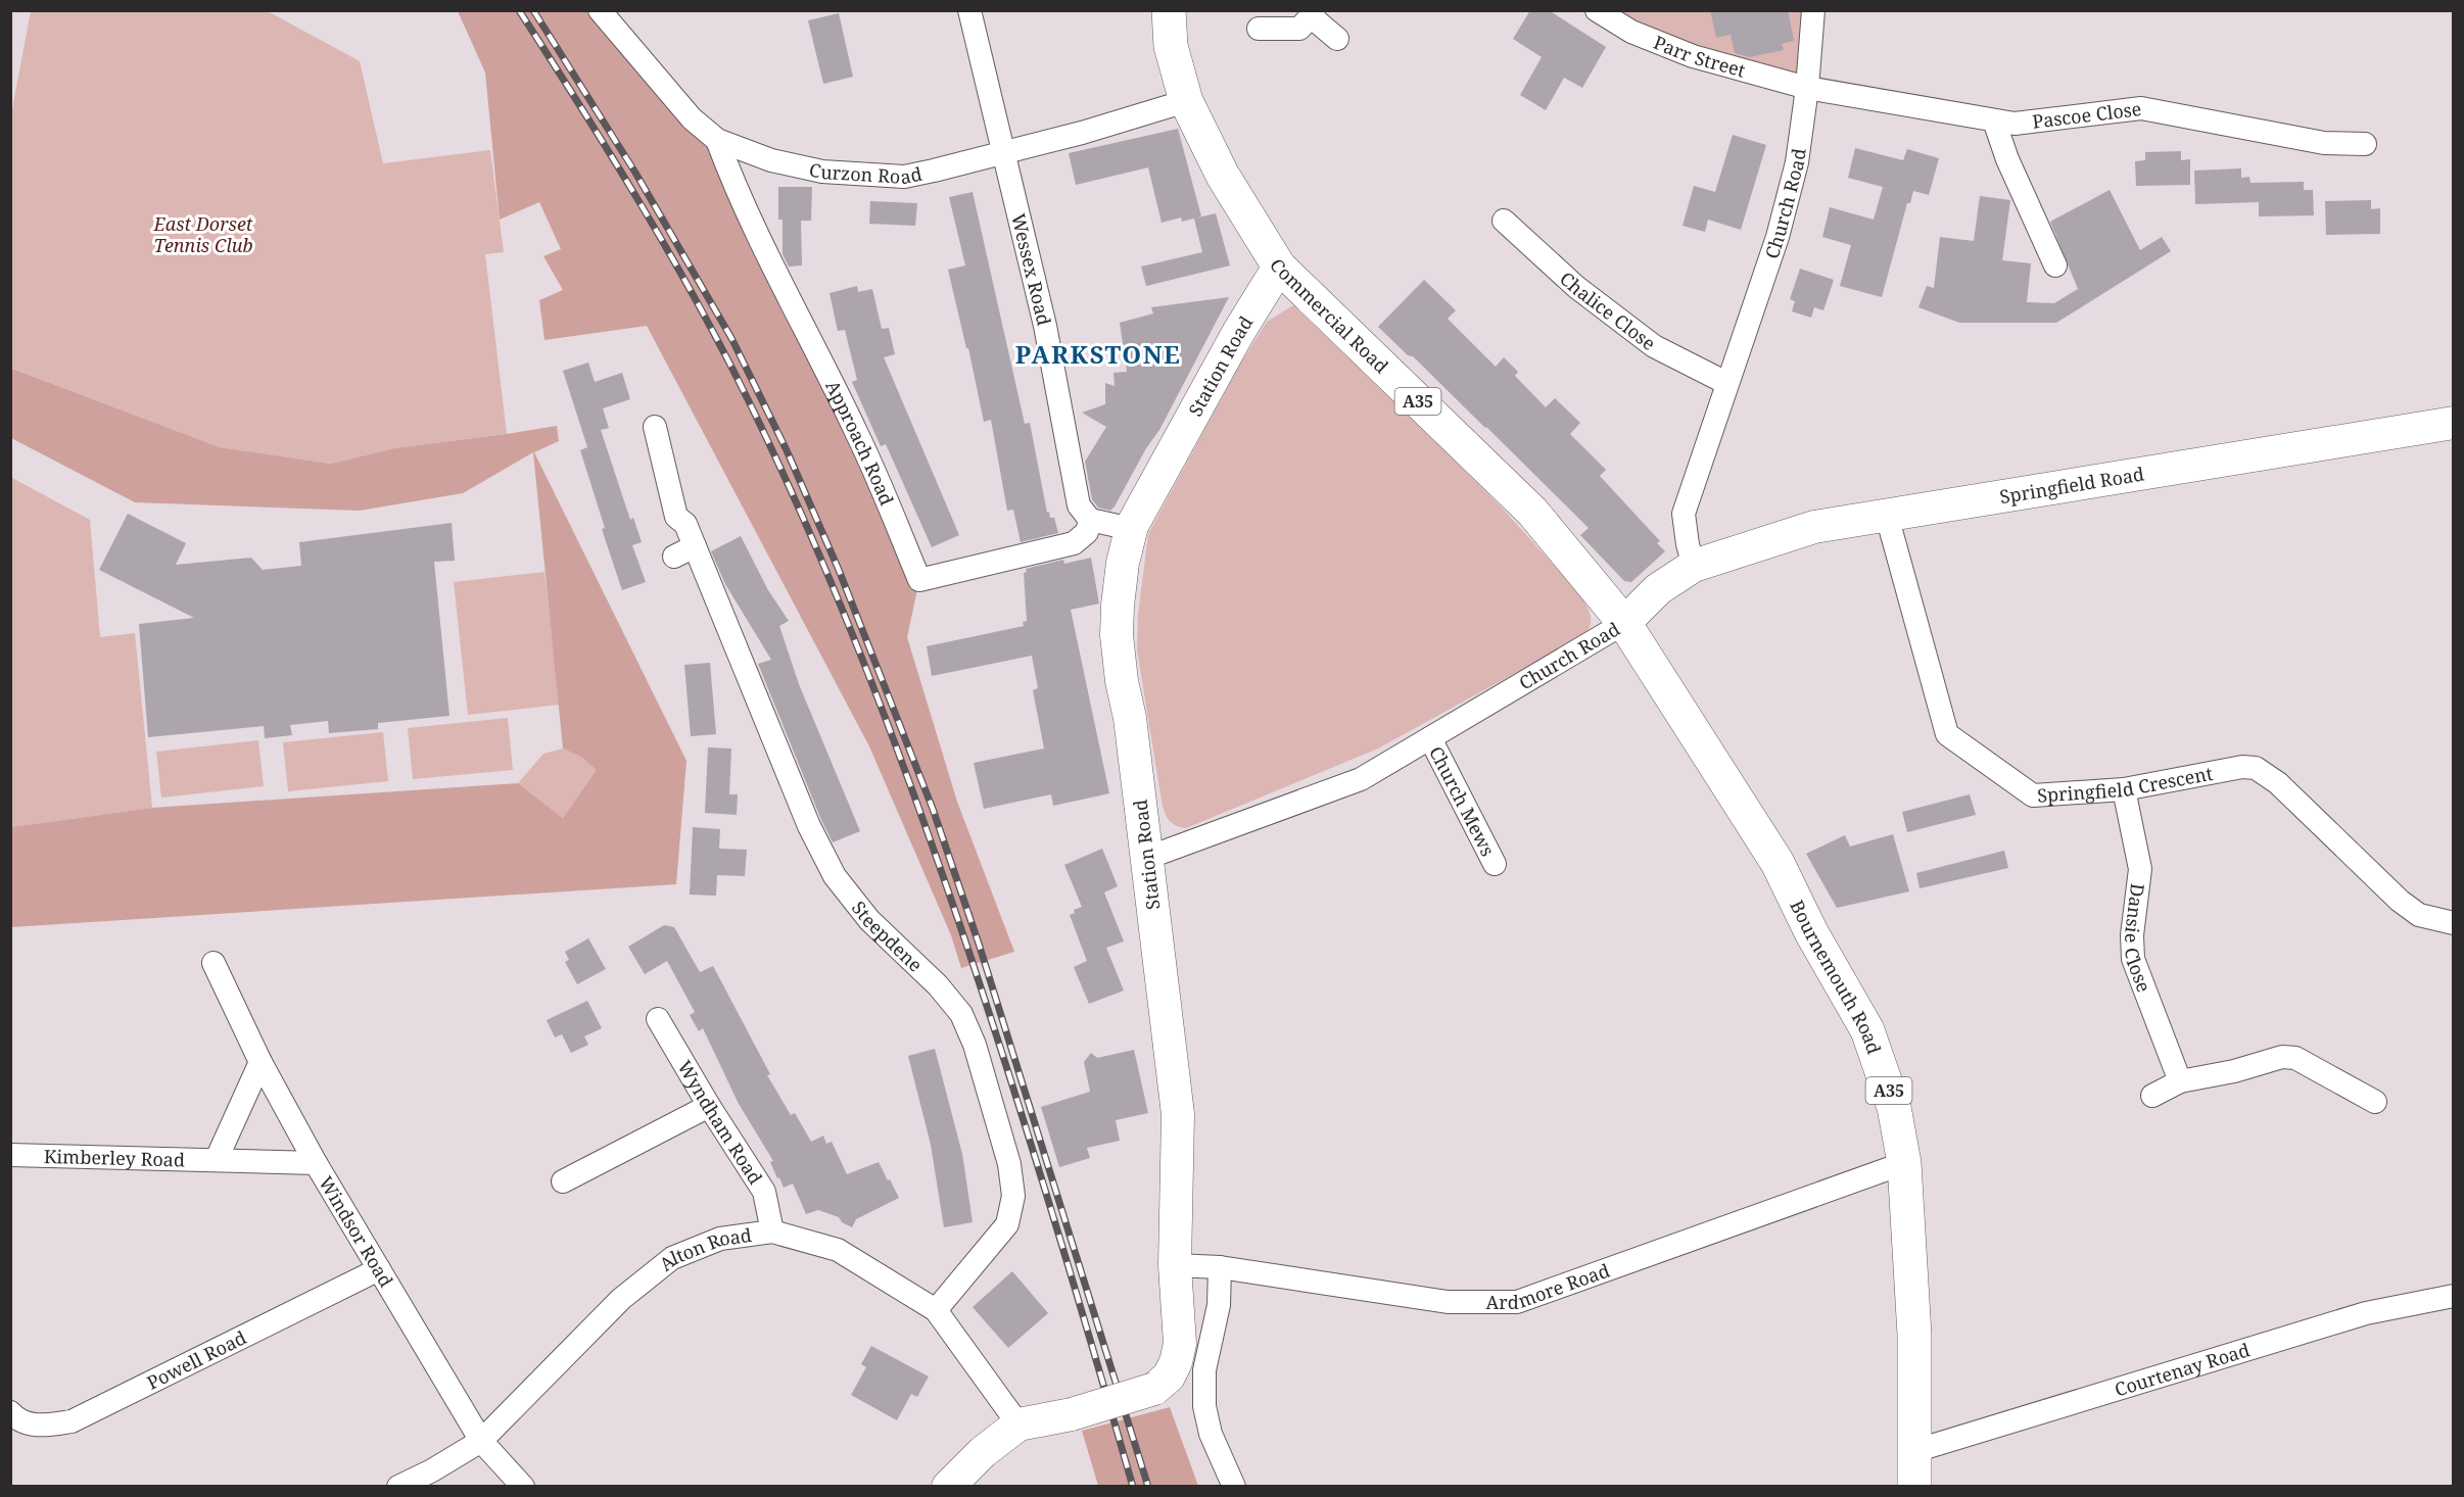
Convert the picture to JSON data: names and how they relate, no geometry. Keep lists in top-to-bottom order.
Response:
{
  "streets": {
    "highway": ["Commercial Road", "A35", "Bournemouth Road"],
    "street": [
      "Parr Street",
      "Pascoe Close",
      "Curzon Road",
      "Church Road",
      "Wessex Road",
      "Chalice Close",
      "Station Road",
      "Approach Road",
      "Springfield Road",
      "Springfield Crescent",
      "Church Mews",
      "Steepdene",
      "Dansie Close",
      "Wyndham Road",
      "Kimberley Road",
      "Windsor Road",
      "Alton Road",
      "Ardmore Road",
      "Powell Road",
      "Courtenay Road"
    ]
  },
  "crossings": [
    ["Parr Street", "Pascoe Close"],
    ["Parr Street", "Church Road"],
    ["Pascoe Close", "Church Road"],
    ["Curzon Road", "Wessex Road"],
    ["Curzon Road", "Commercial Road"],
    ["Curzon Road", "Approach Road"],
    ["Church Road", "Chalice Close"],
    ["Church Road", "Commercial Road"],
    ["Church Road", "Station Road"],
    ["Church Road", "Springfield Road"],
    ["Church Road", "Church Mews"],
    ["Church Road", "Bournemouth Road"],
    ["Wessex Road", "Approach Road"],
    ["Commercial Road", "Station Road"],
    ["Commercial Road", "Bournemouth Road"],
    ["Station Road", "Alton Road"],
    ["Station Road", "Ardmore Road"],
    ["Springfield Road", "Springfield Crescent"],
    ["Springfield Crescent", "Dansie Close"],
    ["Steepdene", "Alton Road"],
    ["Bournemouth Road", "Ardmore Road"],
    ["Bournemouth Road", "Courtenay Road"],
    ["Wyndham Road", "Alton Road"],
    ["Kimberley Road", "Windsor Road"],
    ["Windsor Road", "Alton Road"],
    ["Windsor Road", "Powell Road"]
  ],
  "districts": ["PARKSTONE"],
  "parks": ["East Dorset Tennis Club"]
}
